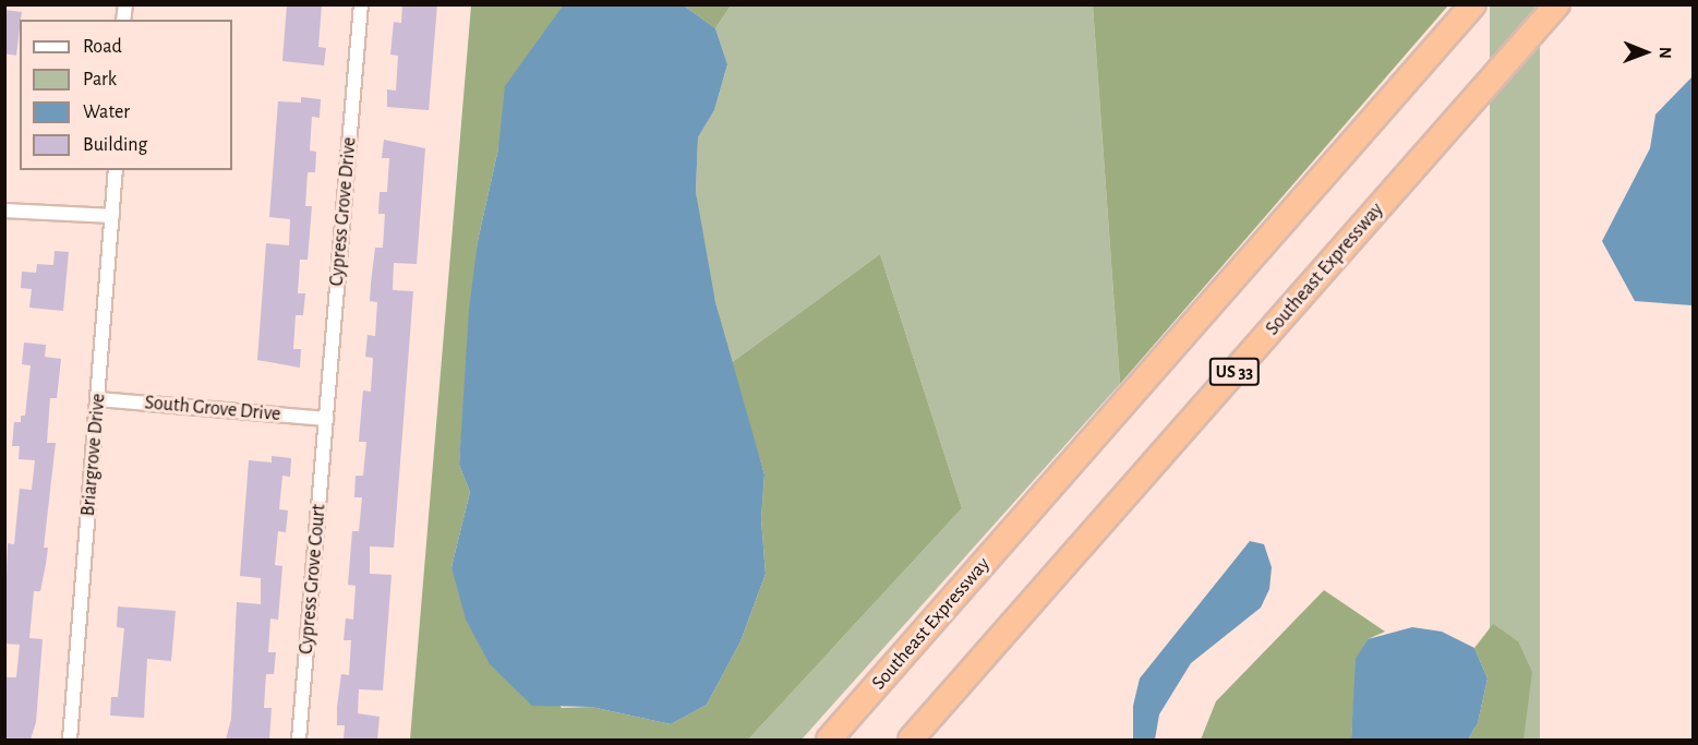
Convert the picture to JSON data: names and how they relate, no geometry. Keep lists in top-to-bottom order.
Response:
{
  "streets": {
    "highway": ["Southeast Expressway", "US 33"],
    "street": [
      "Cypress Grove Drive",
      "South Grove Drive",
      "Briargrove Drive",
      "Cypress Grove Court"
    ]
  },
  "crossings": [
    ["Cypress Grove Drive", "South Grove Drive"],
    ["Cypress Grove Drive", "Cypress Grove Court"],
    ["South Grove Drive", "Briargrove Drive"],
    ["South Grove Drive", "Cypress Grove Court"]
  ],
  "legend": [
    "Road",
    "Park",
    "Water",
    "Building"
  ],
  "north": "right"
}
